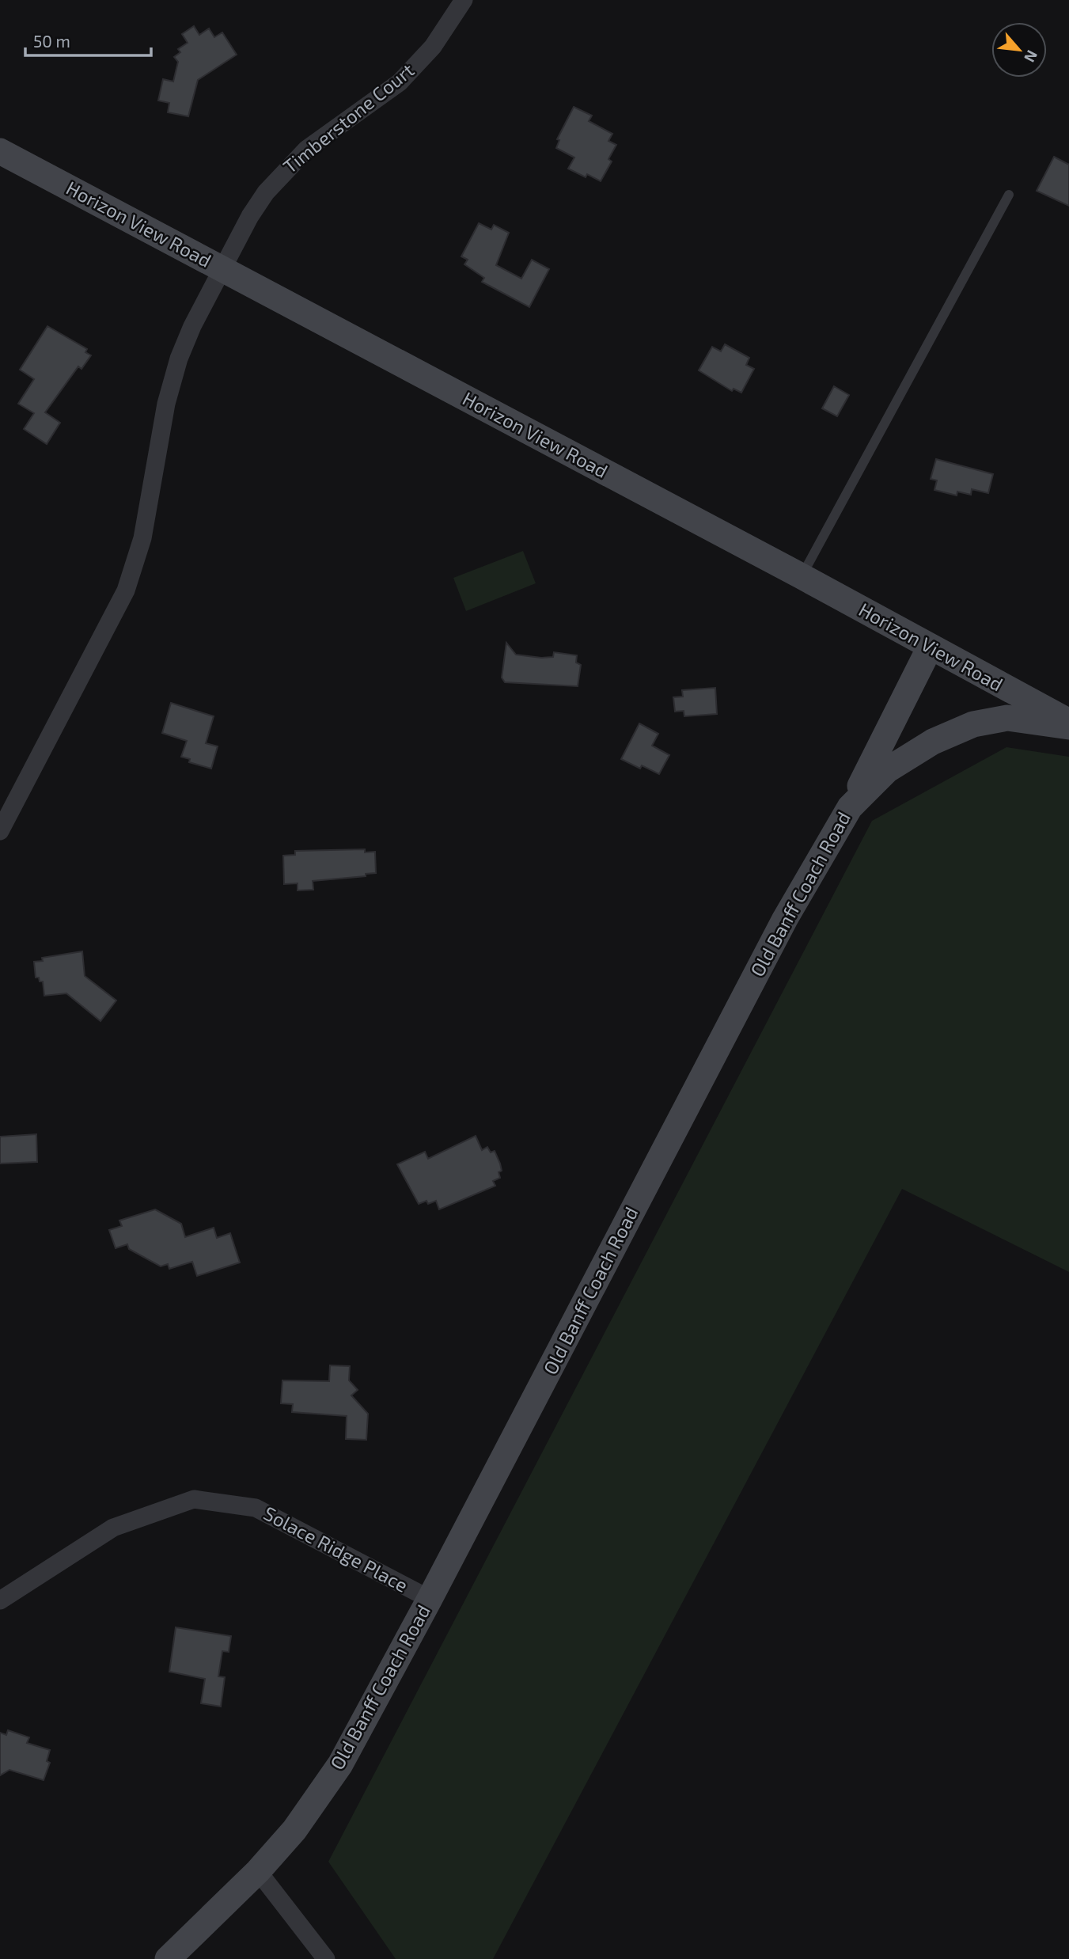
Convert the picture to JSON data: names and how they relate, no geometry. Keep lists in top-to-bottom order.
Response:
{
  "streets": {
    "main road": ["Horizon View Road", "Old Banff Coach Road"],
    "street": ["Timberstone Court", "Solace Ridge Place"]
  },
  "crossings": [
    ["Timberstone Court", "Horizon View Road"],
    ["Old Banff Coach Road", "Solace Ridge Place"]
  ],
  "scale_bar": "50 m",
  "north": "bottom right"
}
